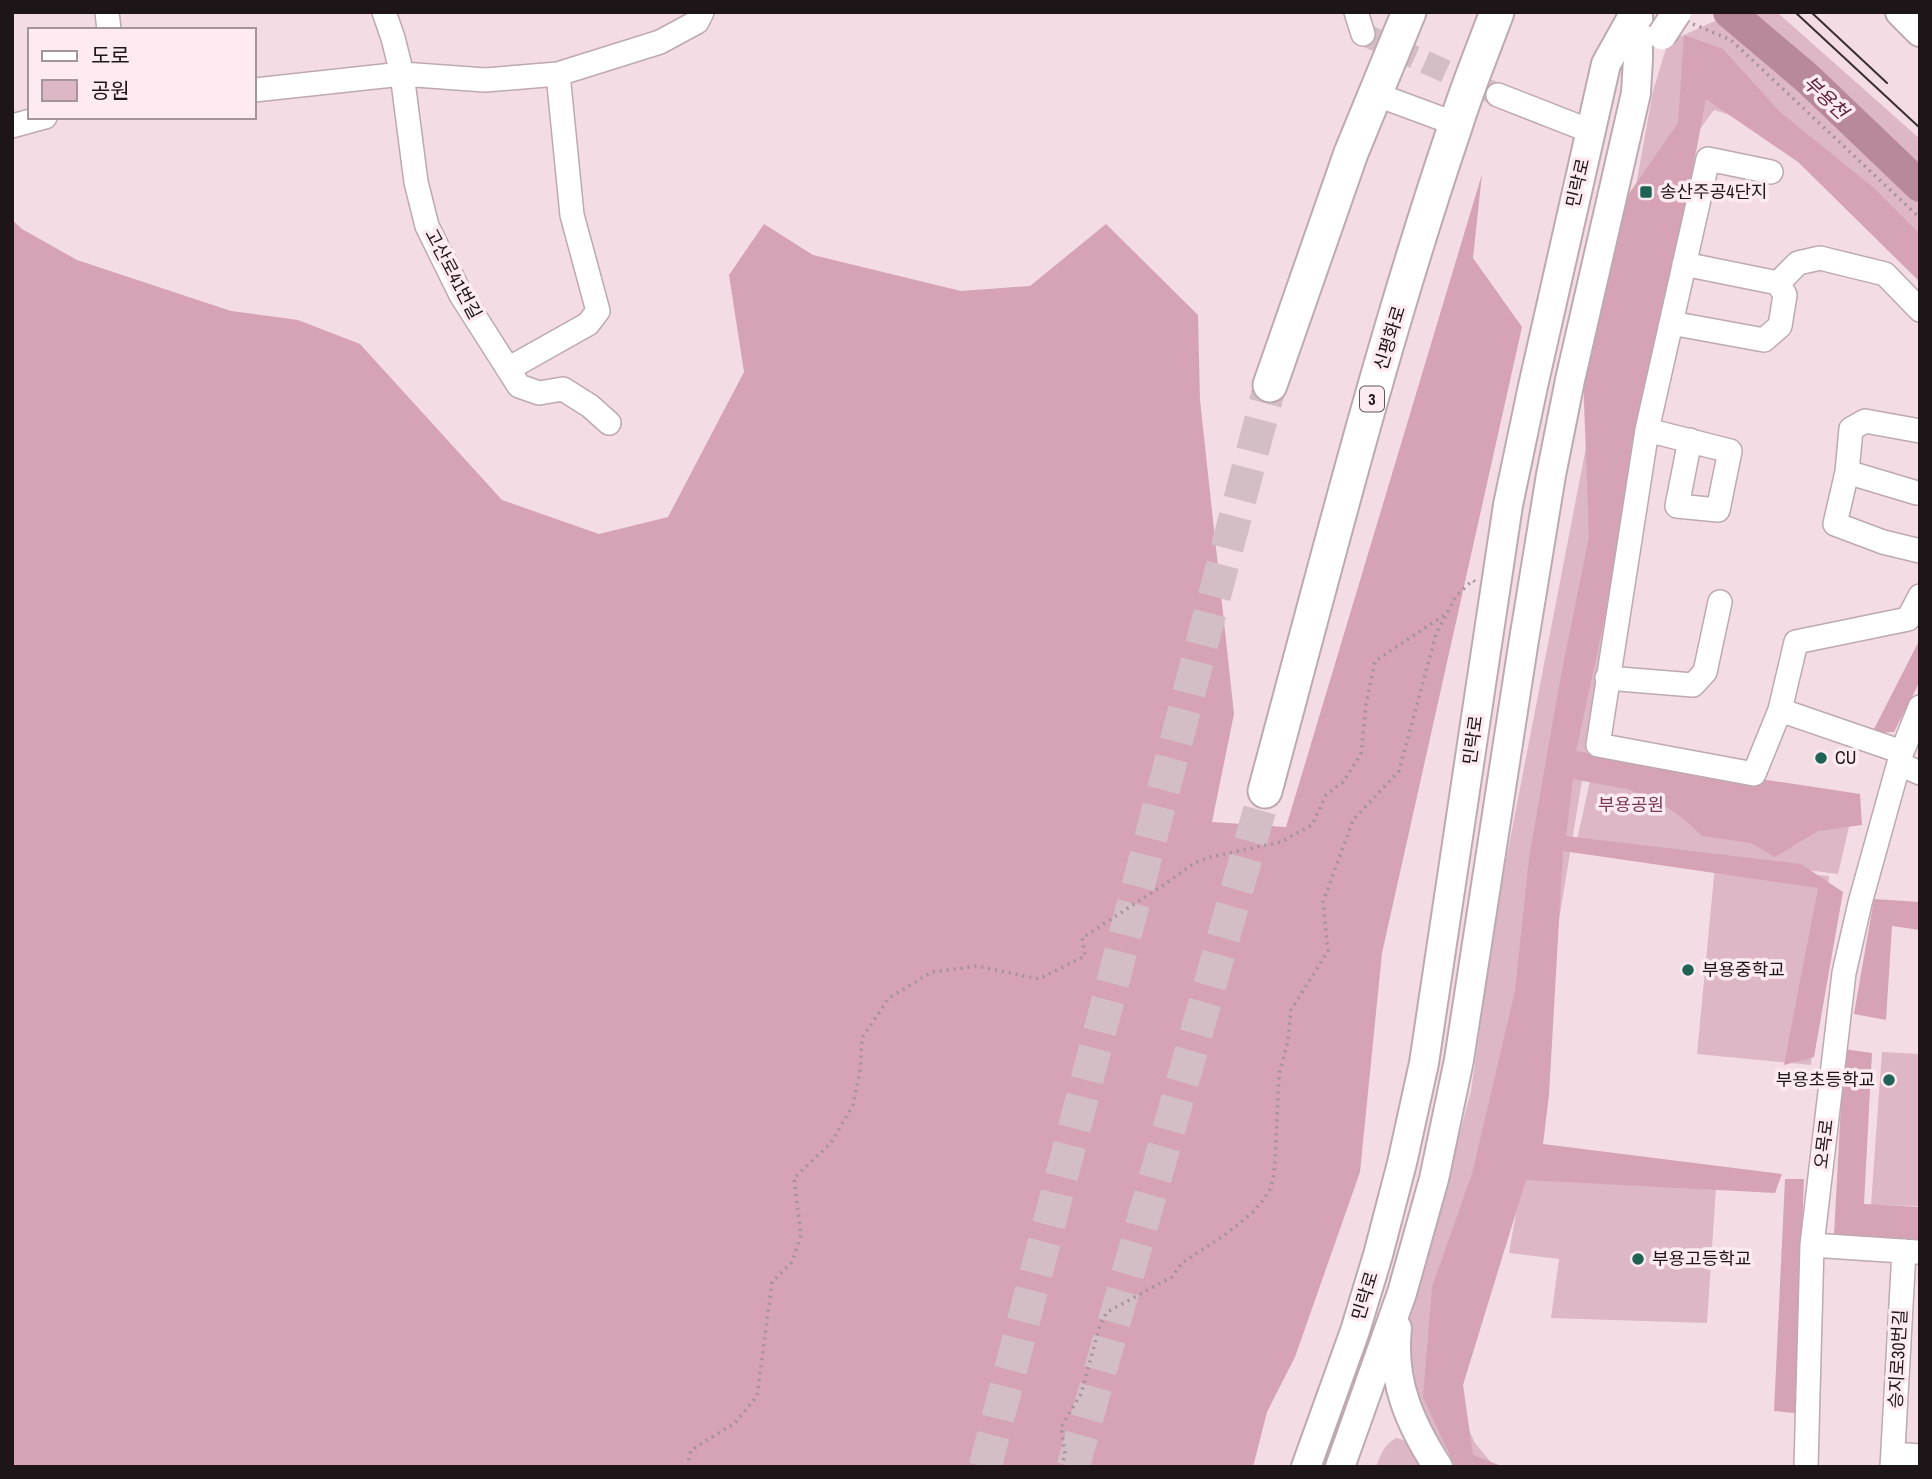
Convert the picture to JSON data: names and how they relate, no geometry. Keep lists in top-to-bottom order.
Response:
{
  "streets": {
    "highway": ["신평화로", "3"],
    "main road": ["민락로"],
    "street": ["고산로41번길", "오목로", "승지로30번길"]
  },
  "water": ["부용천"],
  "parks": ["부용공원"],
  "places": {
    "transit": ["송산주공4단지"],
    "other": [
      "CU",
      "부용중학교",
      "부용초등학교",
      "부용고등학교"
    ]
  },
  "legend": ["도로", "공원"]
}
